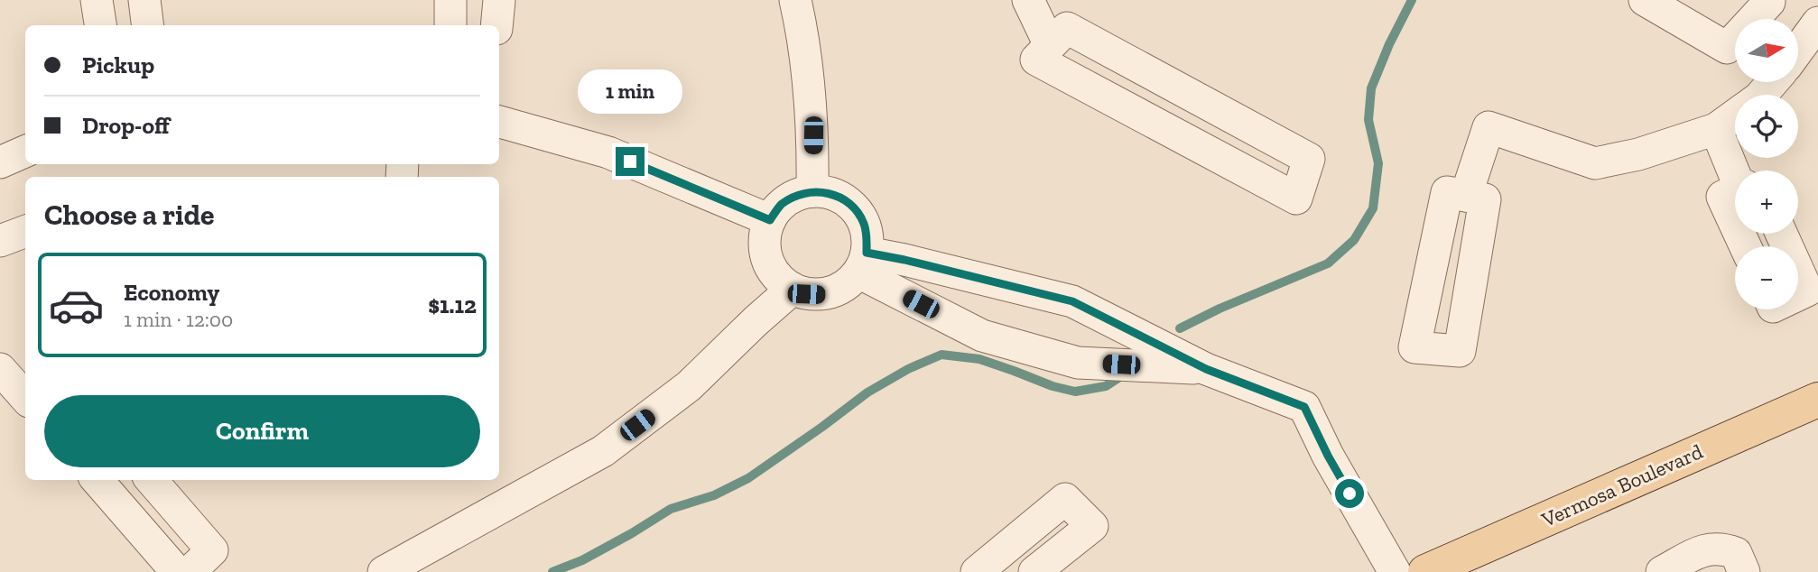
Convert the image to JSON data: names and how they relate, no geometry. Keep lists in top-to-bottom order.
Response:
{
  "streets": {
    "main road": ["Vermosa Boulevard"]
  },
  "north": "right",
  "page": {
    "map_buttons": ["+", "−"],
    "banner": ["Pickup", "Drop-off"],
    "bubble": "1 min",
    "heading": "Choose a ride",
    "list": [
      {
        "name": "Economy",
        "note": "1 min · 12:00",
        "value": "$1.12"
      }
    ],
    "buttons": "Confirm"
  }
}
